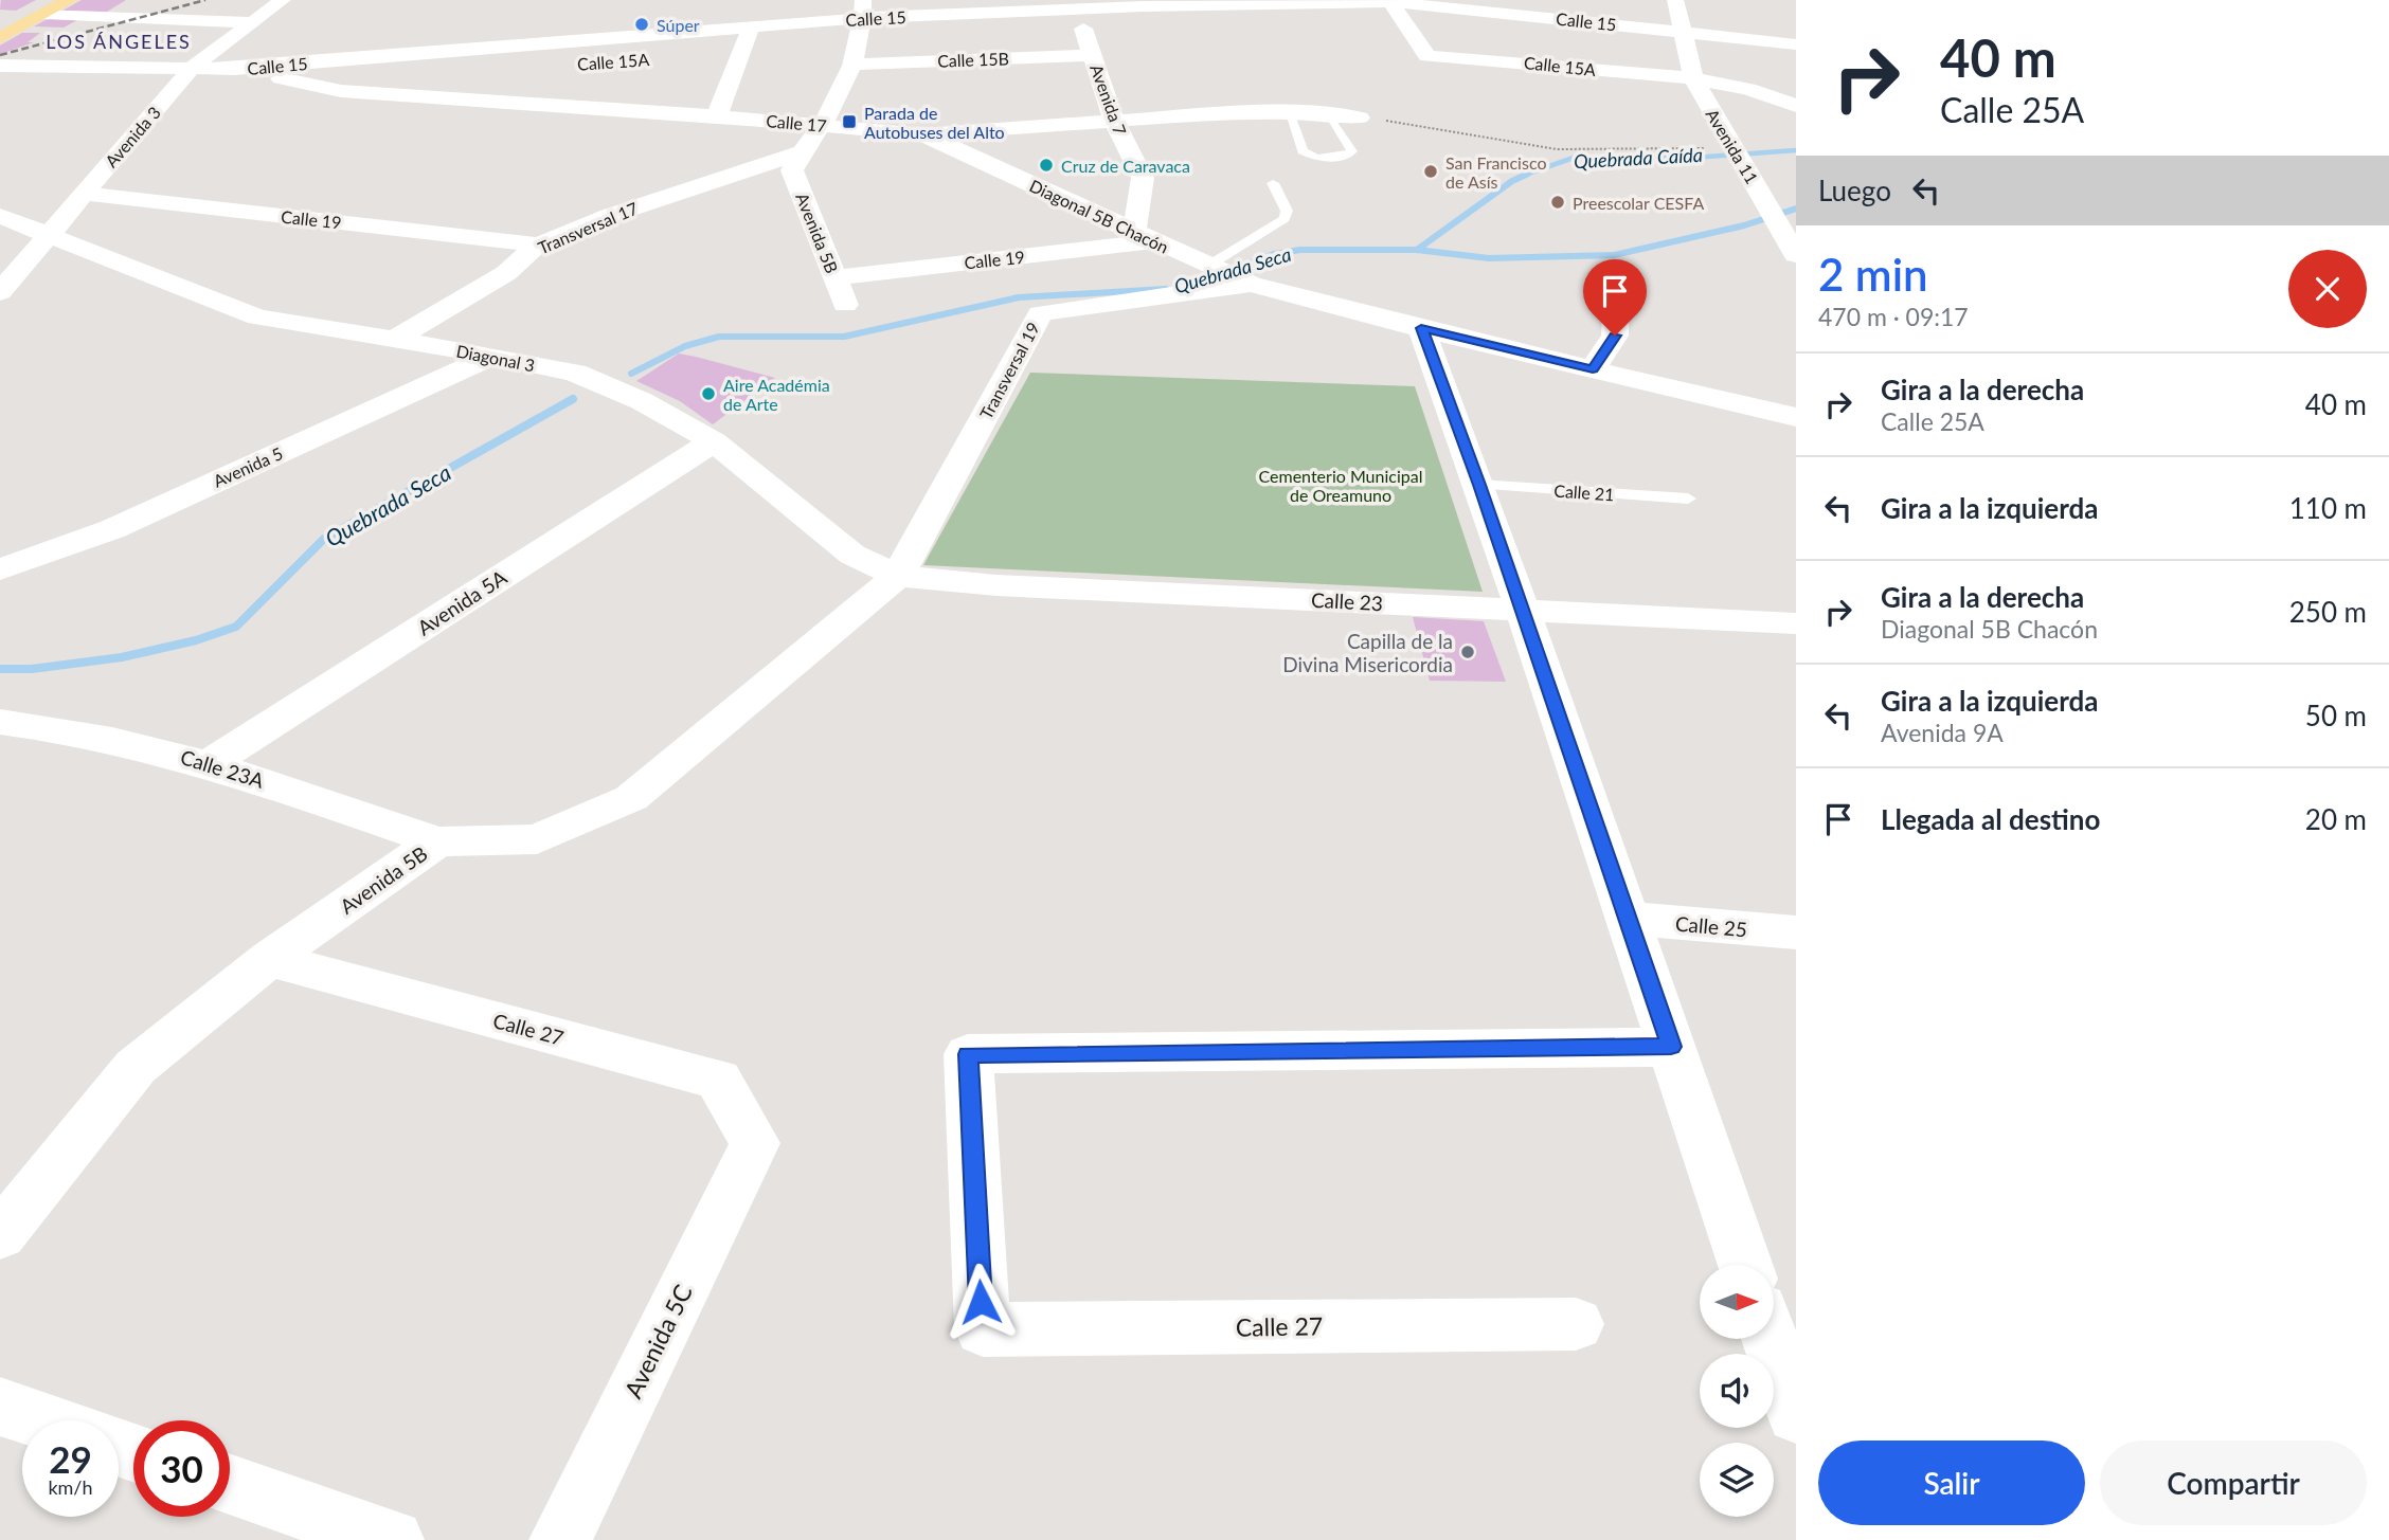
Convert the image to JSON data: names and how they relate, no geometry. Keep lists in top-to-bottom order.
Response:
{
  "streets": {
    "street": [
      "Calle 15",
      "Calle 15B",
      "Calle 15A",
      "Avenida 7",
      "Calle 17",
      "Avenida 3",
      "Avenida 11",
      "Diagonal 5B Chacón",
      "Calle 19",
      "Transversal 17",
      "Avenida 5B",
      "Diagonal 3",
      "Transversal 19",
      "Avenida 5",
      "Calle 23",
      "Avenida 5A",
      "Calle 23A",
      "Calle 25",
      "Calle 27",
      "Avenida 5C"
    ],
    "lane": ["Calle 21"]
  },
  "crossings": [
    ["Calle 15", "Calle 15A"],
    ["Calle 15", "Avenida 7"],
    ["Calle 15", "Calle 17"],
    ["Calle 15", "Avenida 3"],
    ["Calle 15", "Avenida 11"],
    ["Calle 15B", "Avenida 7"],
    ["Calle 15A", "Avenida 11"],
    ["Avenida 7", "Calle 17"],
    ["Avenida 7", "Diagonal 5B Chacón"],
    ["Avenida 7", "Calle 19"],
    ["Calle 17", "Diagonal 5B Chacón"],
    ["Avenida 3", "Calle 19"],
    ["Avenida 3", "Diagonal 3"],
    ["Diagonal 5B Chacón", "Calle 19"],
    ["Diagonal 5B Chacón", "Transversal 19"],
    ["Calle 19", "Transversal 17"],
    ["Calle 19", "Avenida 5B"],
    ["Transversal 17", "Avenida 5B"],
    ["Transversal 17", "Diagonal 3"],
    ["Avenida 5B", "Diagonal 3"],
    ["Avenida 5B", "Transversal 19"],
    ["Avenida 5B", "Calle 23"],
    ["Avenida 5B", "Calle 23A"],
    ["Avenida 5B", "Calle 27"],
    ["Diagonal 3", "Transversal 19"],
    ["Diagonal 3", "Avenida 5"],
    ["Diagonal 3", "Calle 23"],
    ["Diagonal 3", "Avenida 5A"],
    ["Transversal 19", "Calle 23"],
    ["Avenida 5A", "Calle 23A"],
    ["Calle 27", "Avenida 5C"]
  ],
  "districts": ["LOS ÁNGELES"],
  "water": ["Quebrada Caída", "Quebrada Seca"],
  "parks": ["Cementerio Municipal de Oreamuno"],
  "places": {
    "other": [
      "Súper",
      "Cruz de Caravaca",
      "San Francisco de Asís",
      "Preescolar CESFA",
      "Aire Académia de Arte",
      "Capilla de la Divina Misericordia"
    ],
    "transit": ["Parada de Autobuses del Alto"]
  },
  "north": "right",
  "page": {
    "turn": ["40 m", "Calle 25A"],
    "then": "Luego",
    "heading": ["2 min", "470 m · 09:17"],
    "list": [
      {
        "name": "Gira a la derecha",
        "note": "Calle 25A",
        "value": "40 m"
      },
      {
        "name": "Gira a la izquierda",
        "value": "110 m"
      },
      {
        "name": "Gira a la derecha",
        "note": "Diagonal 5B Chacón",
        "value": "250 m"
      },
      {
        "name": "Gira a la izquierda",
        "note": "Avenida 9A",
        "value": "50 m"
      },
      {
        "name": "Llegada al destino",
        "value": "20 m"
      }
    ],
    "speed": "29 km/h",
    "limit": "30",
    "buttons": ["Salir", "Compartir"]
  }
}
